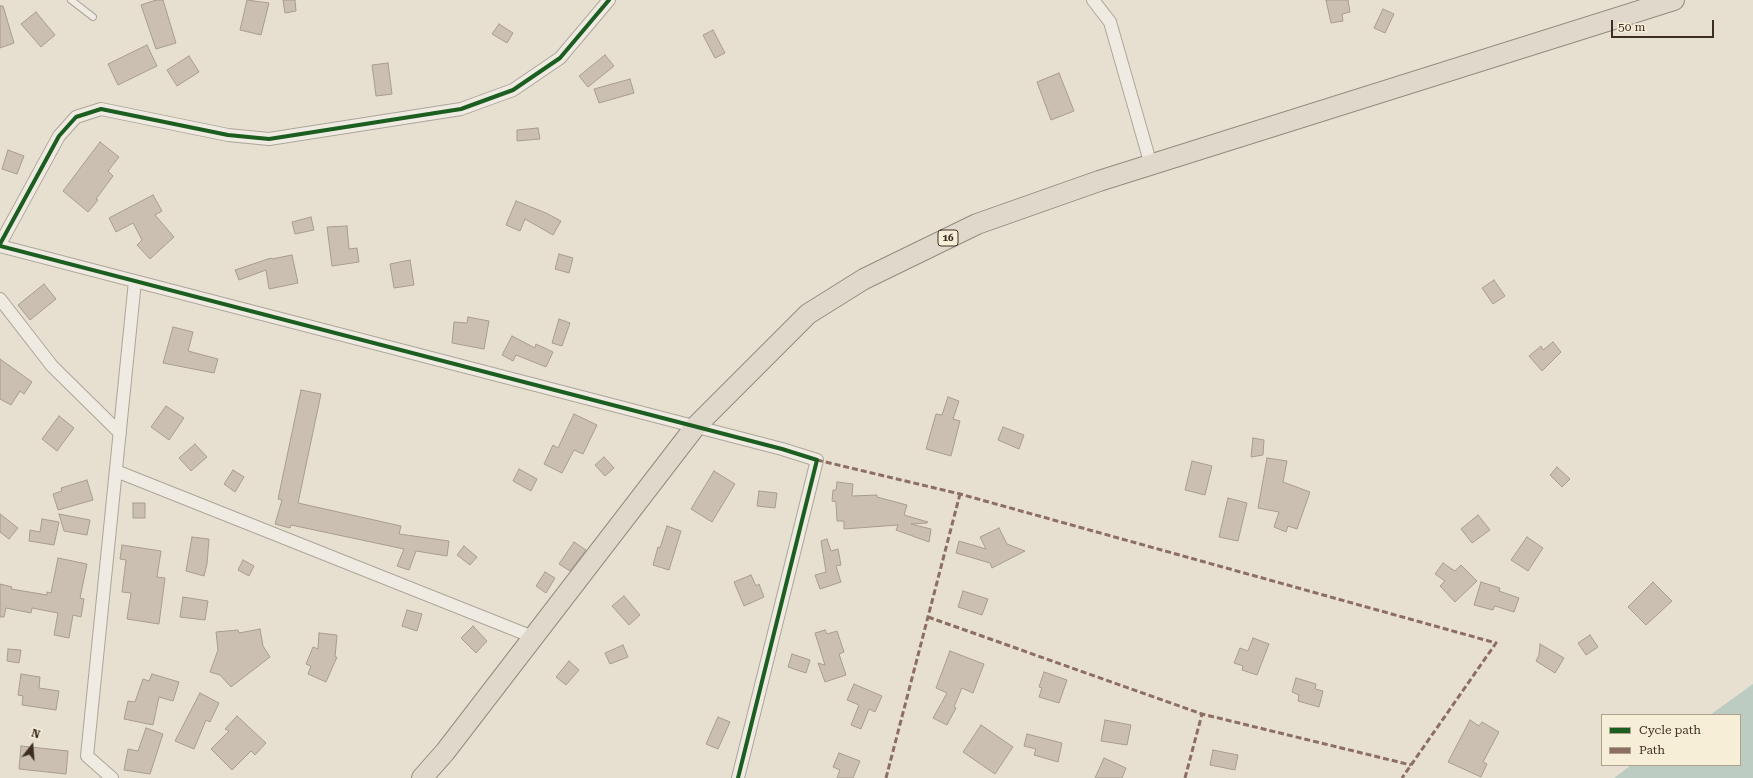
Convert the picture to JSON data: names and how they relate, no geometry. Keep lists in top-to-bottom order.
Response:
{
  "streets": {
    "highway": ["16"]
  },
  "legend": ["Cycle path", "Path"],
  "scale_bar": "50 m",
  "north": "top"
}
